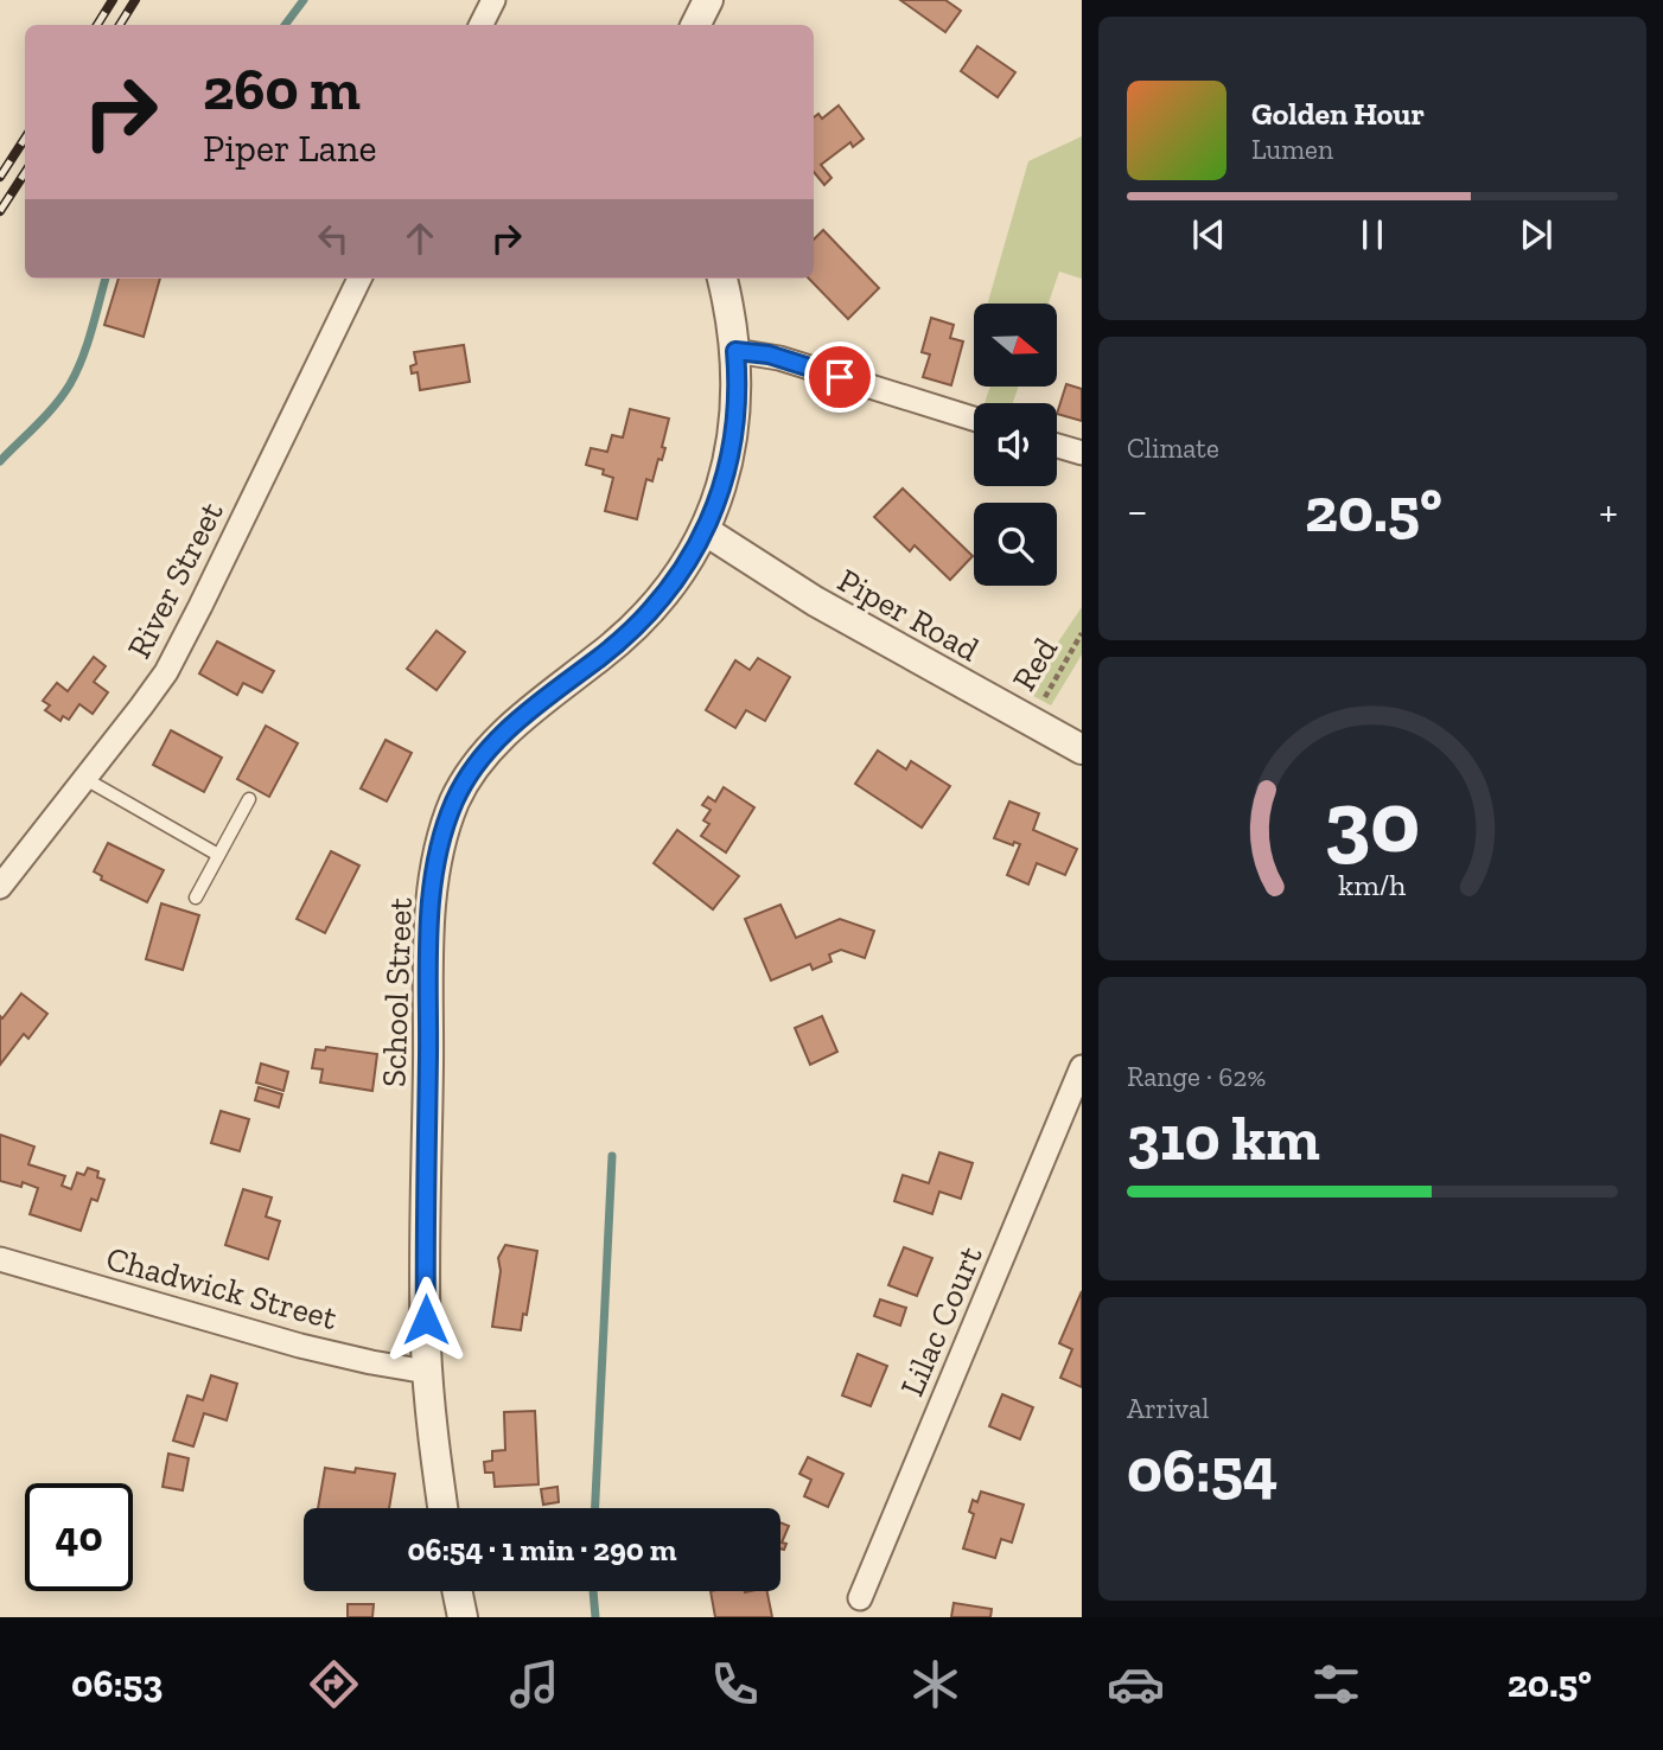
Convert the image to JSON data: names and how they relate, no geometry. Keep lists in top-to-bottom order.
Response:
{
  "streets": {
    "street": [
      "River Street",
      "Piper Road",
      "School Street",
      "Chadwick Street",
      "Lilac Court"
    ],
    "path": ["Red"]
  },
  "crossings": [
    ["Piper Road", "Red"],
    ["Piper Road", "School Street"],
    ["School Street", "Chadwick Street"]
  ],
  "north": "right",
  "page": {
    "turn": ["260 m", "Piper Lane"],
    "song": ["Golden Hour", "Lumen"],
    "tile": [
      "Climate",
      ["Range · 62%", "310 km"],
      ["Arrival", "06:54"]
    ],
    "heat": ["−", "20.5°", "+"],
    "limit": "40",
    "trip": "06:54 · 1 min · 290 m",
    "tabs": ["06:53", "20.5°"],
    "gauge": ["30", "km/h"]
  }
}
